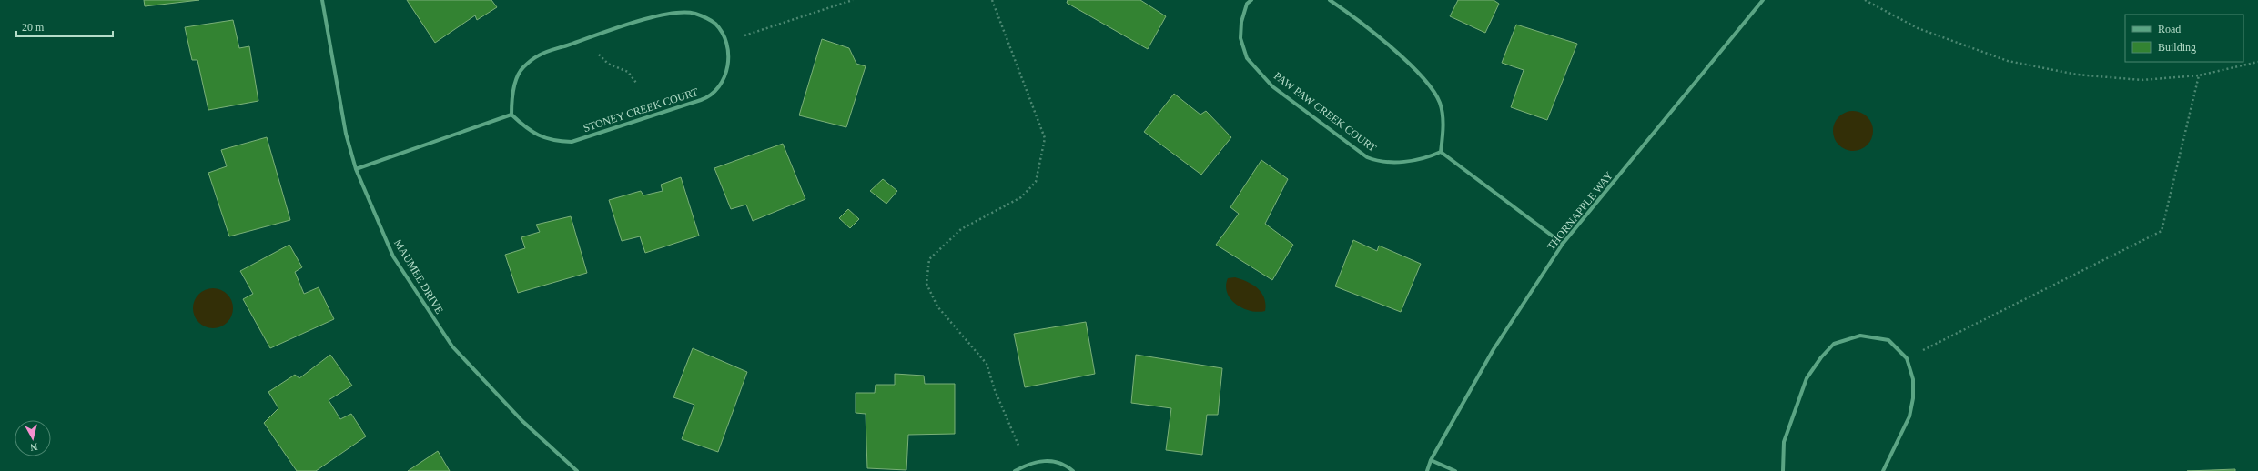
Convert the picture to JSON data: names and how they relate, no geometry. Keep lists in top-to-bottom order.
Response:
{
  "streets": {
    "street": [
      "STONEY CREEK COURT",
      "PAW PAW CREEK COURT",
      "THORNAPPLE WAY",
      "MAUMEE DRIVE"
    ]
  },
  "legend": ["Road", "Building"],
  "scale_bar": "20 m",
  "north": "bottom"
}
